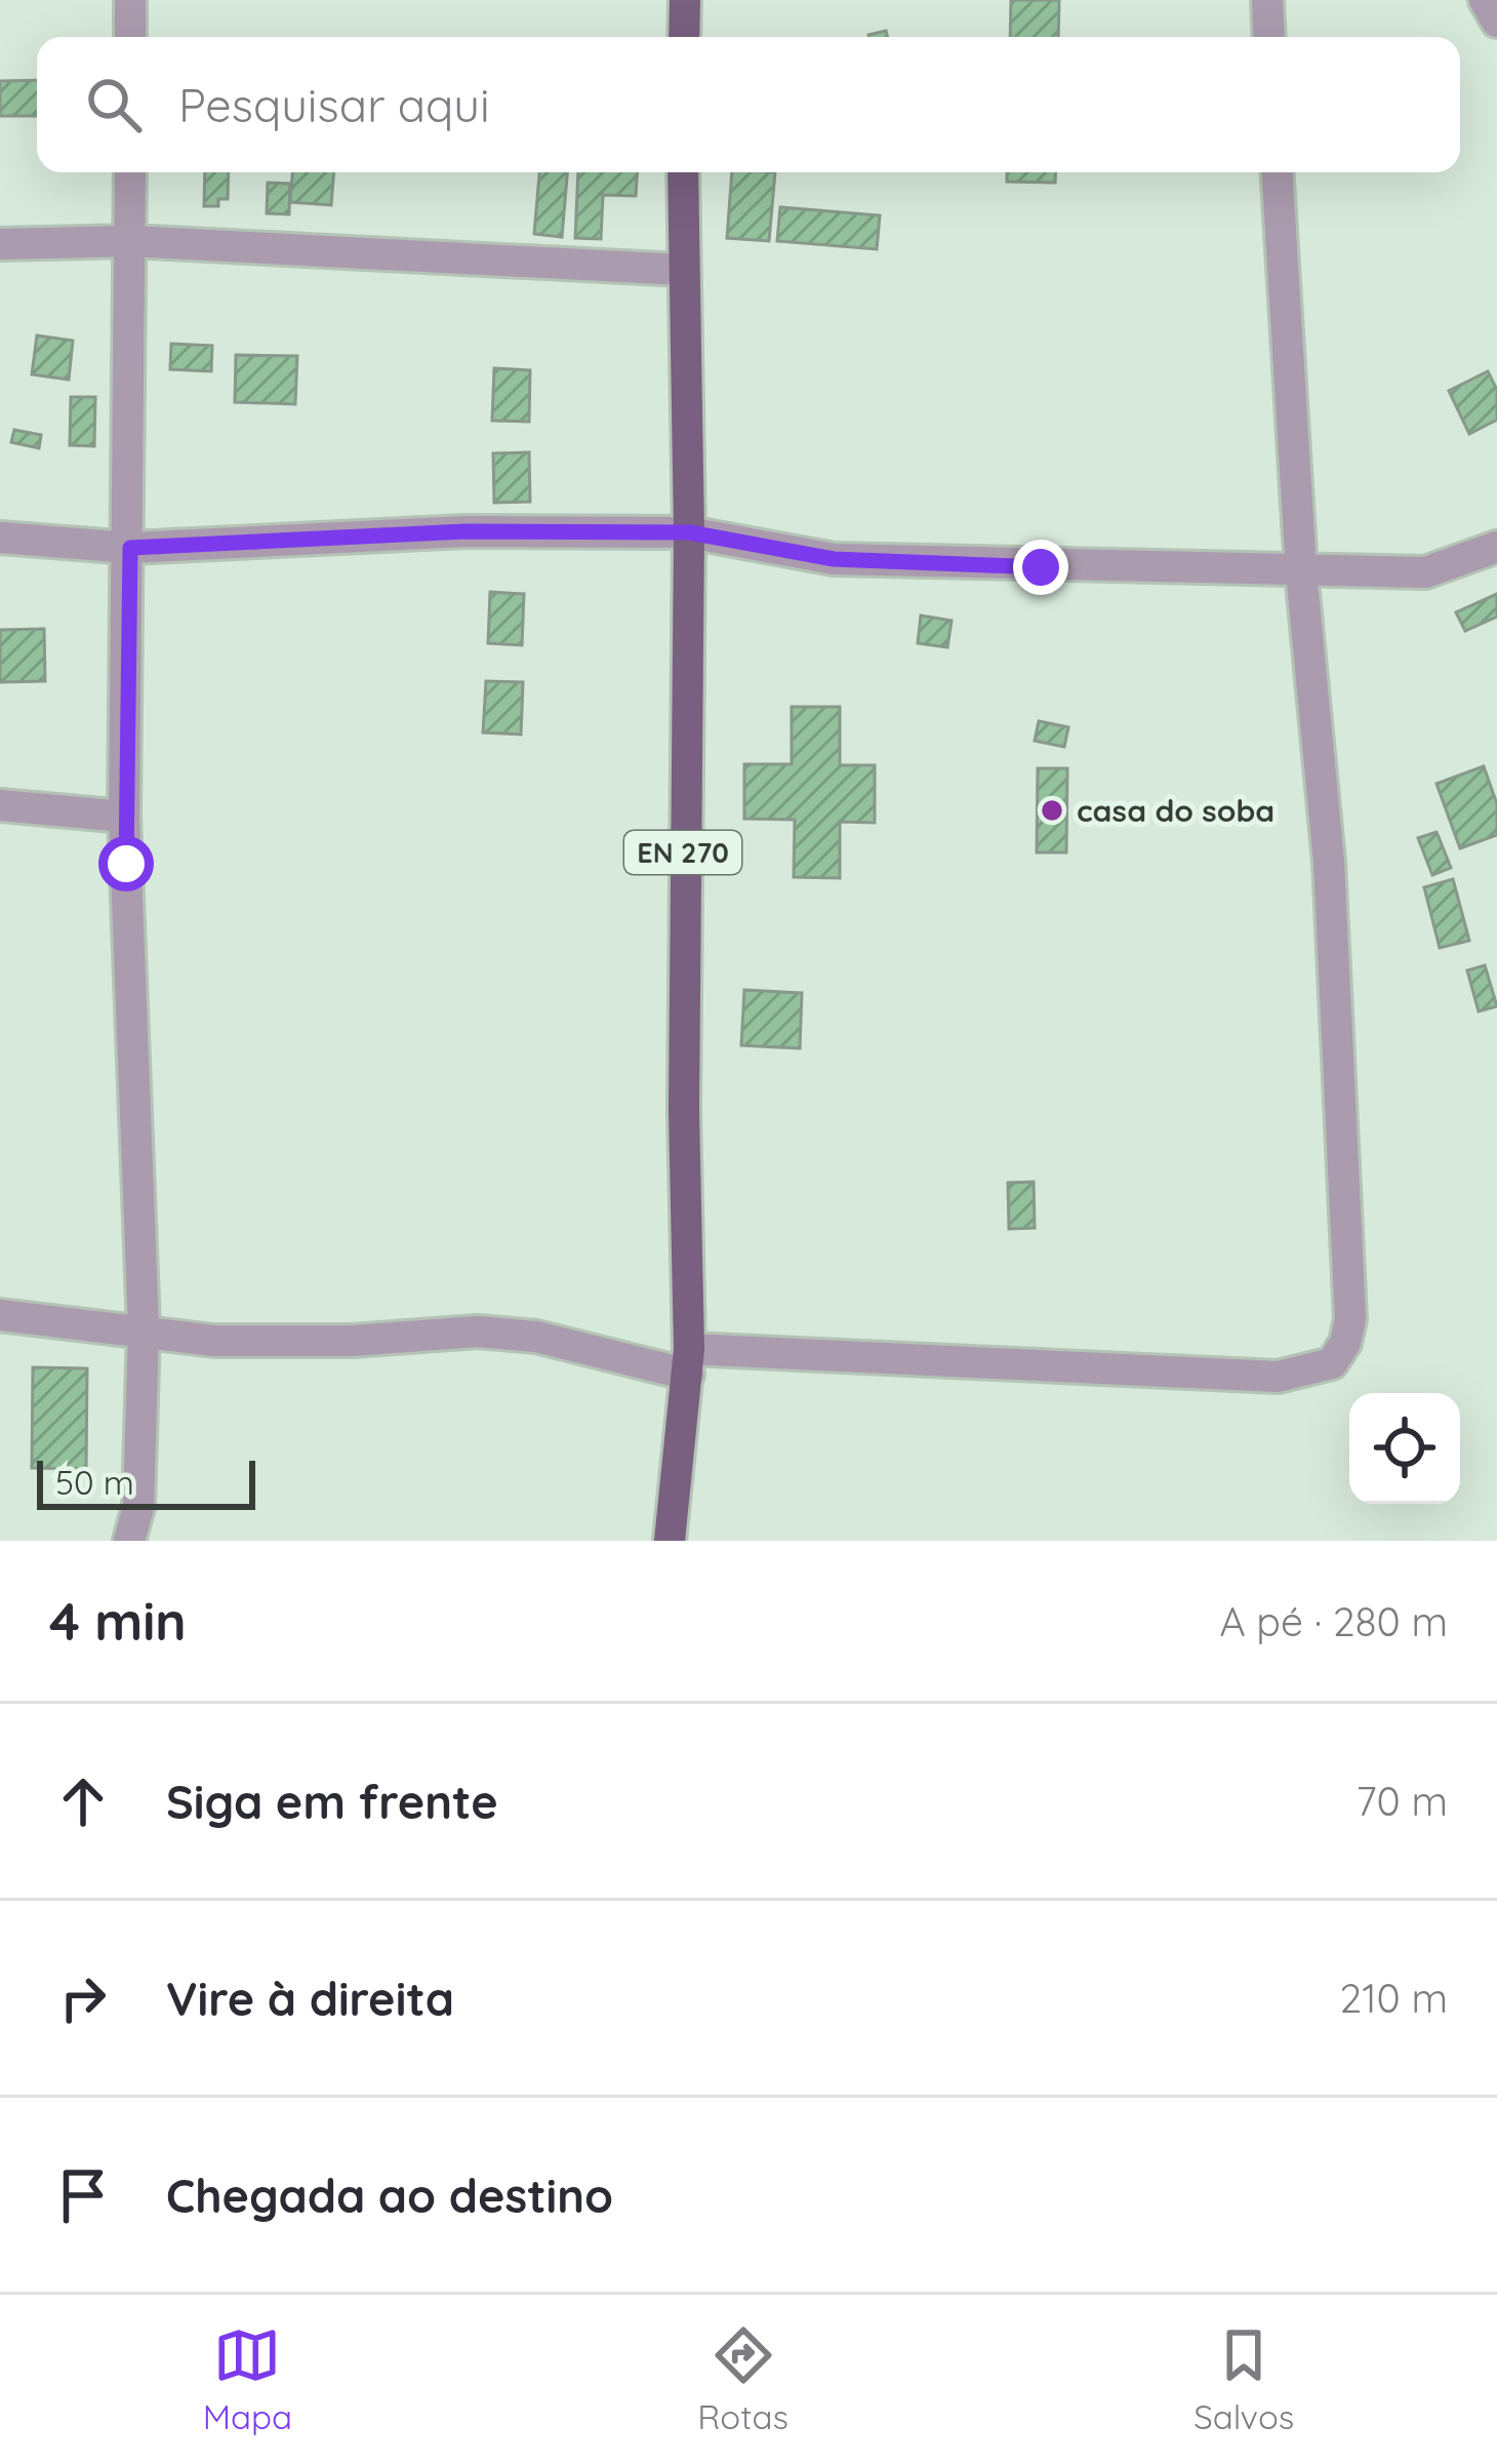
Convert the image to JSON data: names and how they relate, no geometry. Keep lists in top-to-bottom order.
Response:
{
  "streets": {
    "main road": ["EN 270"]
  },
  "places": ["casa do soba"],
  "scale_bar": "50 m",
  "page": {
    "search": "Pesquisar aqui",
    "scale": "50 m",
    "heading": ["4 min", "A pé · 280 m"],
    "list": [
      ["Siga em frente", "70 m"],
      ["Vire à direita", "210 m"],
      "Chegada ao destino"
    ],
    "nav": ["Mapa", "Rotas", "Salvos"]
  }
}
